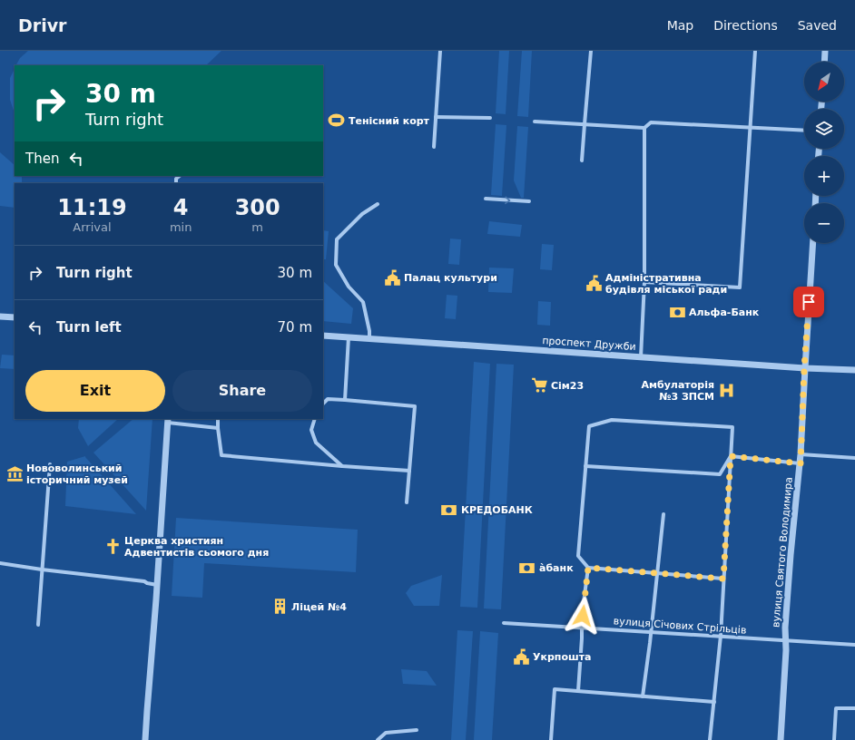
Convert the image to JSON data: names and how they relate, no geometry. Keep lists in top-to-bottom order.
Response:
{
  "streets": {
    "street": ["проспект Дружби", "вулиця Святого Володимира", "вулиця Січових Стрільців"]
  },
  "crossings": [
    ["проспект Дружби", "вулиця Святого Володимира"],
    ["вулиця Святого Володимира", "вулиця Січових Стрільців"]
  ],
  "places": {
    "sports": ["Тенісний корт"],
    "public building": ["Палац культури", "Адміністративна будівля міської ради", "Укрпошта"],
    "bank": ["Альфа-Банк", "КРЕДОБАНК", "а̀банк"],
    "supermarket": ["Сім23"],
    "hospital": ["Амбулаторія №3 ЗПСМ"],
    "museum": ["Нововолинський історичний музей"],
    "church": ["Церква християн Адвентистів сьомого дня"],
    "building": ["Ліцей №4"]
  },
  "north": "bottom left",
  "page": {
    "header": "Drivr",
    "nav": ["Map", "Directions", "Saved"],
    "map_buttons": ["+", "−"],
    "turn": ["30 m", "Turn right"],
    "then": "Then",
    "eta": [
      "11:19",
      "Arrival",
      "4",
      "min",
      "300",
      "m"
    ],
    "list": [
      {
        "name": "Turn right",
        "value": "30 m"
      },
      {
        "name": "Turn left",
        "value": "70 m"
      }
    ],
    "buttons": ["Exit", "Share"]
  }
}
